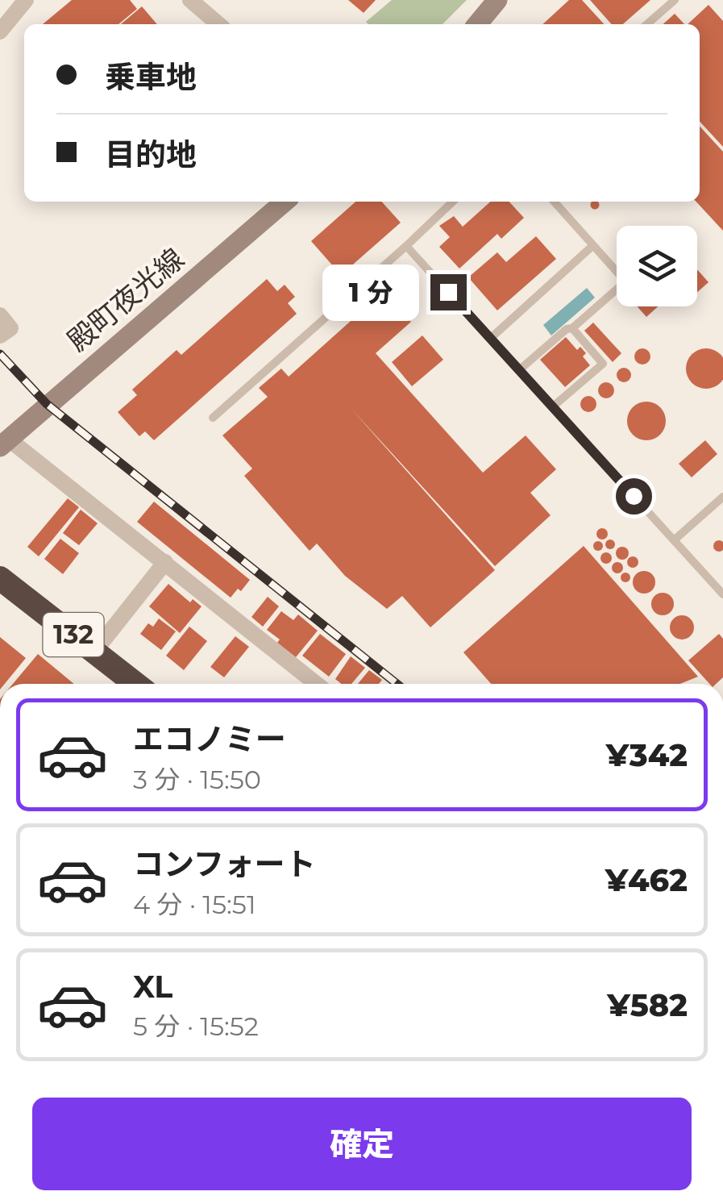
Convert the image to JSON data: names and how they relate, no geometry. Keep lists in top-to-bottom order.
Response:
{
  "streets": {
    "highway": ["132"],
    "street": ["殿町夜光線"]
  },
  "page": {
    "banner": ["乗車地", "目的地"],
    "bubble": "1 分",
    "list": [
      {
        "name": "エコノミー",
        "note": "3 分 · 15:50",
        "value": "¥342"
      },
      {
        "name": "コンフォート",
        "note": "4 分 · 15:51",
        "value": "¥462"
      },
      {
        "name": "XL",
        "note": "5 分 · 15:52",
        "value": "¥582"
      }
    ],
    "buttons": "確定"
  }
}
